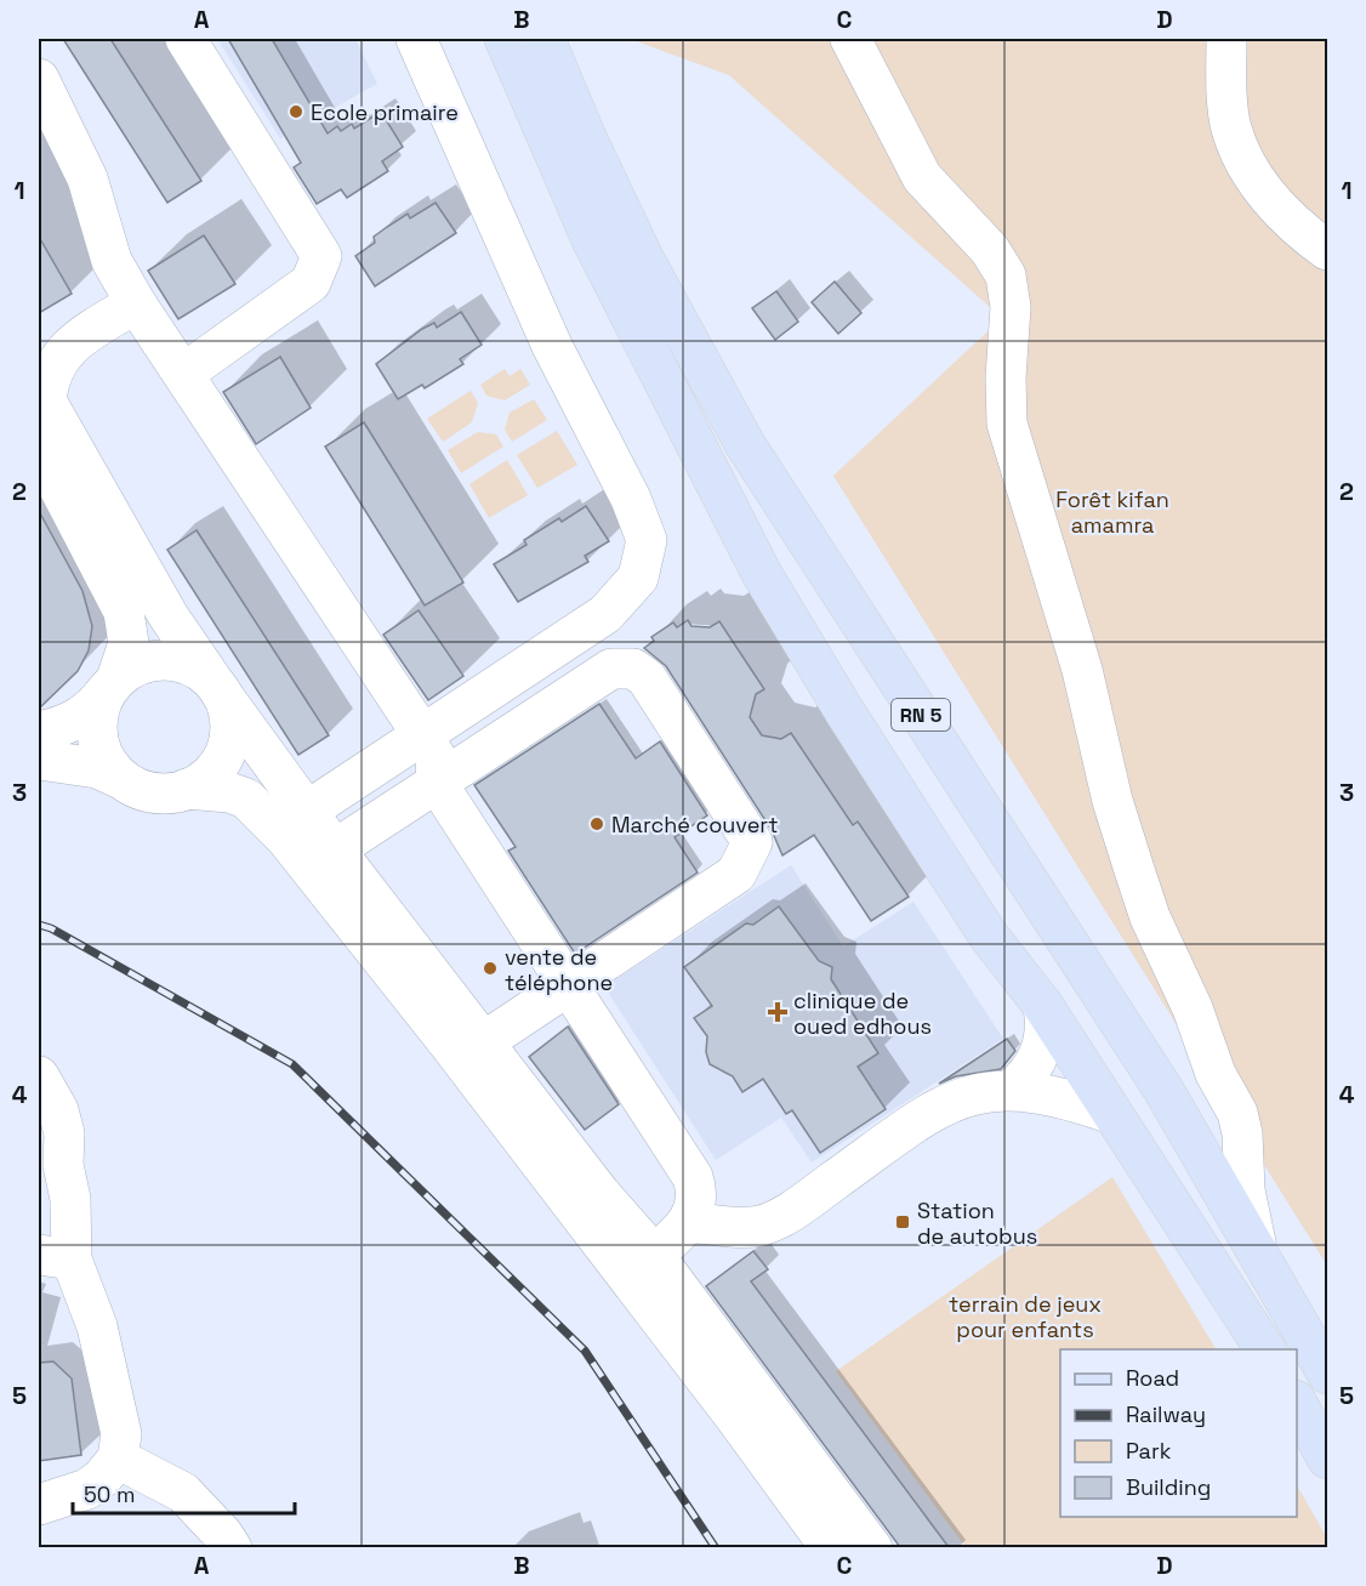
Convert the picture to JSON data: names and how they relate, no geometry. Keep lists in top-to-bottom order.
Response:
{
  "streets": {
    "main road": ["RN 5"]
  },
  "parks": ["Forêt kifan amamra", "terrain de jeux pour enfants"],
  "places": {
    "other": ["Ecole primaire", "Marché couvert", "vente de téléphone"],
    "health": ["clinique de oued edhous"],
    "transit": ["Station de autobus"]
  },
  "legend": [
    "Road",
    "Railway",
    "Park",
    "Building"
  ],
  "scale_bar": "50 m",
  "grid": {
    "columns": [
      "A",
      "B",
      "C",
      "D"
    ],
    "rows": [
      "1",
      "2",
      "3",
      "4",
      "5"
    ]
  }
}
